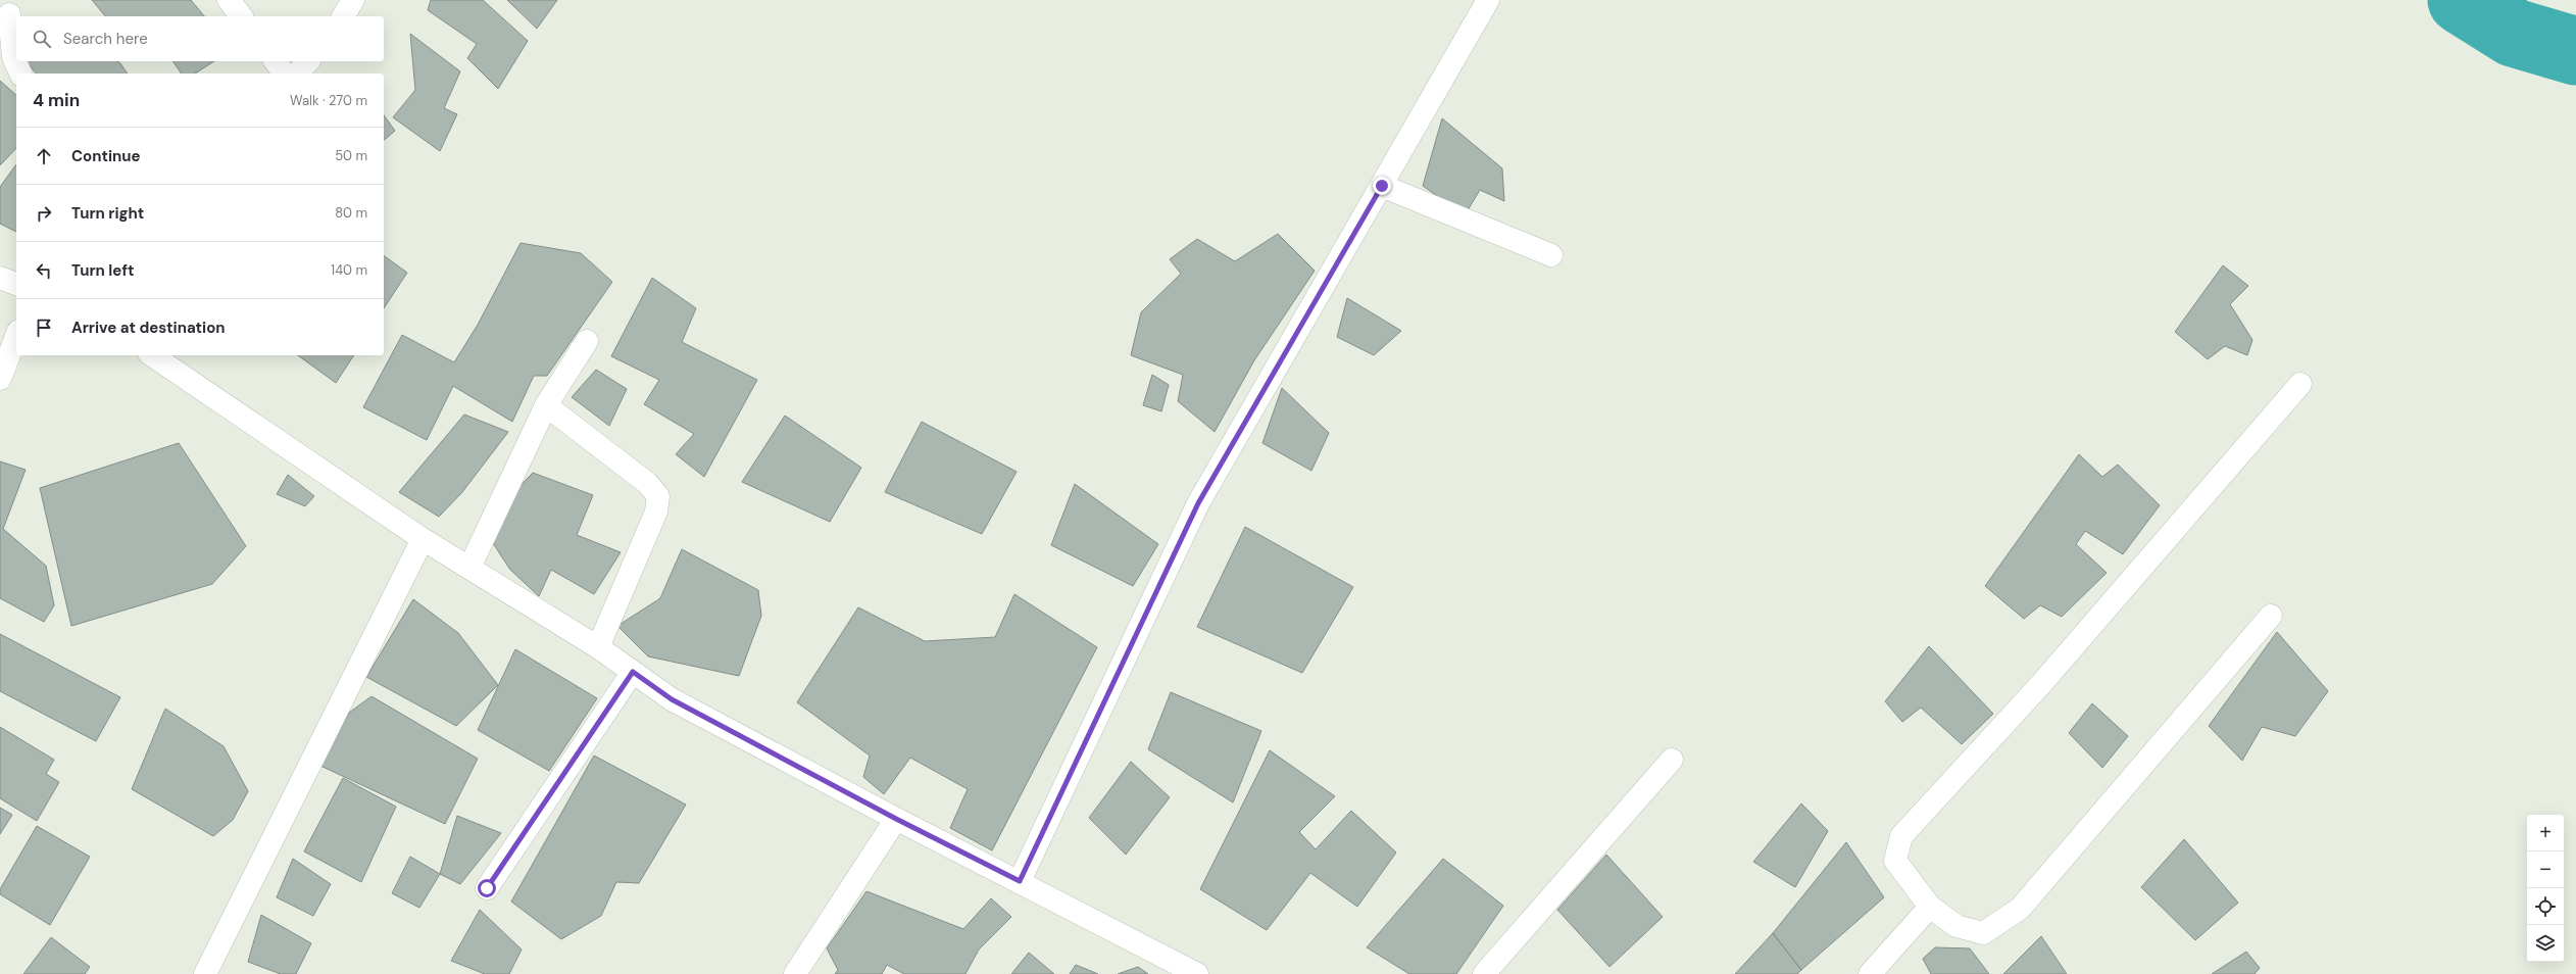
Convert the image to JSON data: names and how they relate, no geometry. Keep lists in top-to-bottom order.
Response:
{
  "page": {
    "search": "Search here",
    "heading": ["4 min", "Walk · 270 m"],
    "list": [
      ["Continue", "50 m"],
      ["Turn right", "80 m"],
      ["Turn left", "140 m"],
      "Arrive at destination"
    ],
    "map_buttons": ["+", "−"]
  }
}
